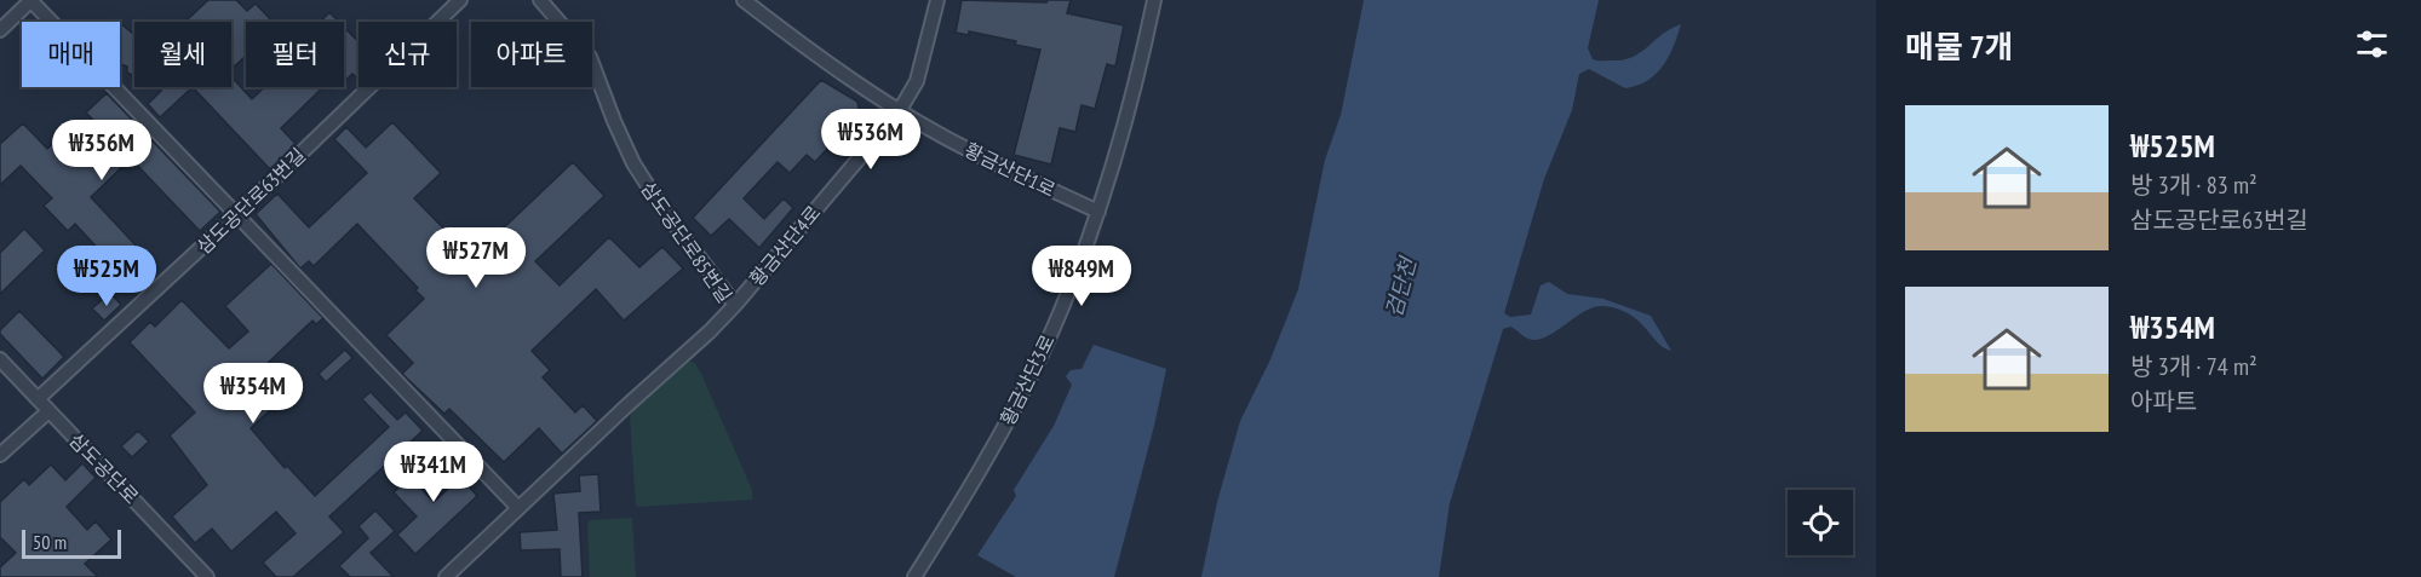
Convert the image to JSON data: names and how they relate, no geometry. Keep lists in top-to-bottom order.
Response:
{
  "streets": {
    "street": [
      "황금산단1로",
      "삼도공단로63번길",
      "삼도공단로85번길",
      "황금산단4로",
      "황금산단3로",
      "삼도공단로"
    ]
  },
  "crossings": [
    ["황금산단1로", "황금산단4로"],
    ["황금산단1로", "황금산단3로"],
    ["삼도공단로63번길", "삼도공단로"],
    ["삼도공단로85번길", "황금산단4로"]
  ],
  "water": ["검단천"],
  "scale_bar": "50 m",
  "page": {
    "heading": "매물 7개",
    "chip": [
      "매매",
      "월세",
      "필터",
      "신규",
      "아파트"
    ],
    "list": [
      {
        "name": "₩525M",
        "note": "방 3개 · 83 m² · 삼도공단로63번길"
      },
      {
        "name": "₩354M",
        "note": "방 3개 · 74 m² · 아파트"
      }
    ],
    "price": [
      "₩536M",
      "₩356M",
      "₩527M",
      "₩525M",
      "₩849M",
      "₩354M",
      "₩341M"
    ],
    "scale": "50 m"
  }
}
